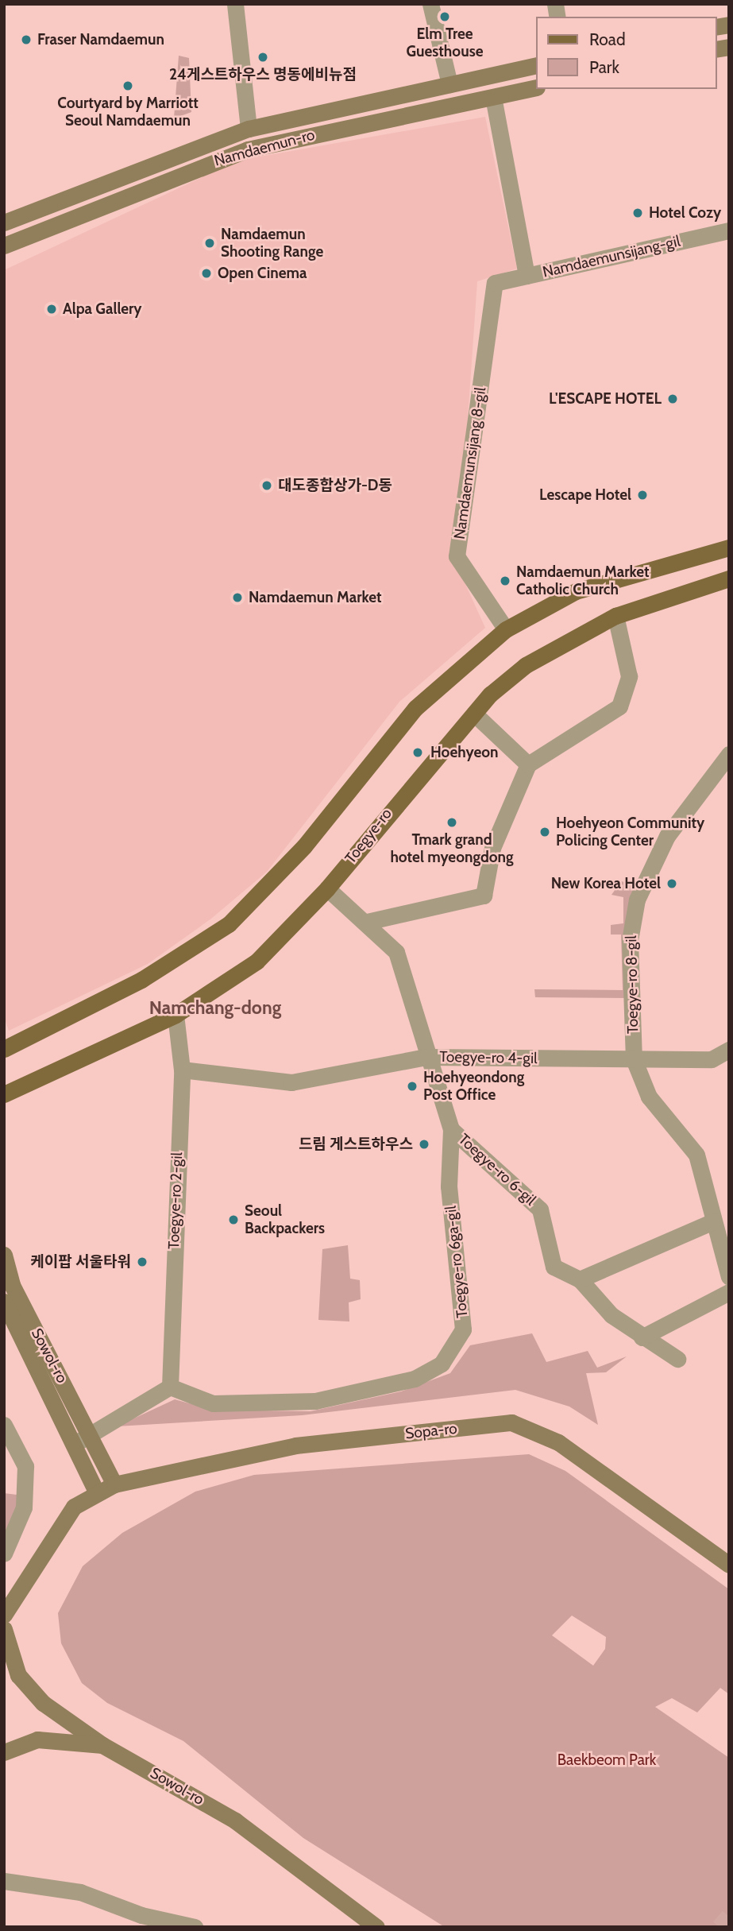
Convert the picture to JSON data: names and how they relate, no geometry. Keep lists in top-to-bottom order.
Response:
{
  "streets": {
    "main road": [
      "Namdaemun-ro",
      "Toegye-ro",
      "Sowol-ro",
      "Sopa-ro"
    ],
    "street": [
      "Namdaemunsijang-gil",
      "Namdaemunsijang 8-gil",
      "Toegye-ro 8-gil",
      "Toegye-ro 4-gil",
      "Toegye-ro 6-gil",
      "Toegye-ro 2-gil",
      "Toegye-ro 6ga-gil"
    ]
  },
  "crossings": [
    ["Namdaemunsijang-gil", "Namdaemunsijang 8-gil"],
    ["Toegye-ro", "Toegye-ro 6-gil"],
    ["Toegye-ro", "Toegye-ro 2-gil"],
    ["Toegye-ro 8-gil", "Toegye-ro 4-gil"],
    ["Toegye-ro 4-gil", "Toegye-ro 6-gil"],
    ["Toegye-ro 4-gil", "Toegye-ro 2-gil"],
    ["Toegye-ro 6-gil", "Toegye-ro 6ga-gil"],
    ["Toegye-ro 2-gil", "Toegye-ro 6ga-gil"],
    ["Sowol-ro", "Sopa-ro"]
  ],
  "districts": ["Namchang-dong"],
  "parks": ["Baekbeom Park"],
  "places": [
    "Elm Tree Guesthouse",
    "Fraser Namdaemun",
    "24게스트하우스 명동에비뉴점",
    "Courtyard by Marriott Seoul Namdaemun",
    "Hotel Cozy",
    "Namdaemun Shooting Range",
    "Open Cinema",
    "Alpa Gallery",
    "L'ESCAPE HOTEL",
    "대도종합상가-D동",
    "Lescape Hotel",
    "Namdaemun Market Catholic Church",
    "Namdaemun Market",
    "Hoehyeon",
    "Tmark grand hotel myeongdong",
    "Hoehyeon Community Policing Center",
    "New Korea Hotel",
    "Hoehyeondong Post Office",
    "드림 게스트하우스",
    "Seoul Backpackers",
    "케이팝 서울타워"
  ],
  "legend": ["Road", "Park"]
}
